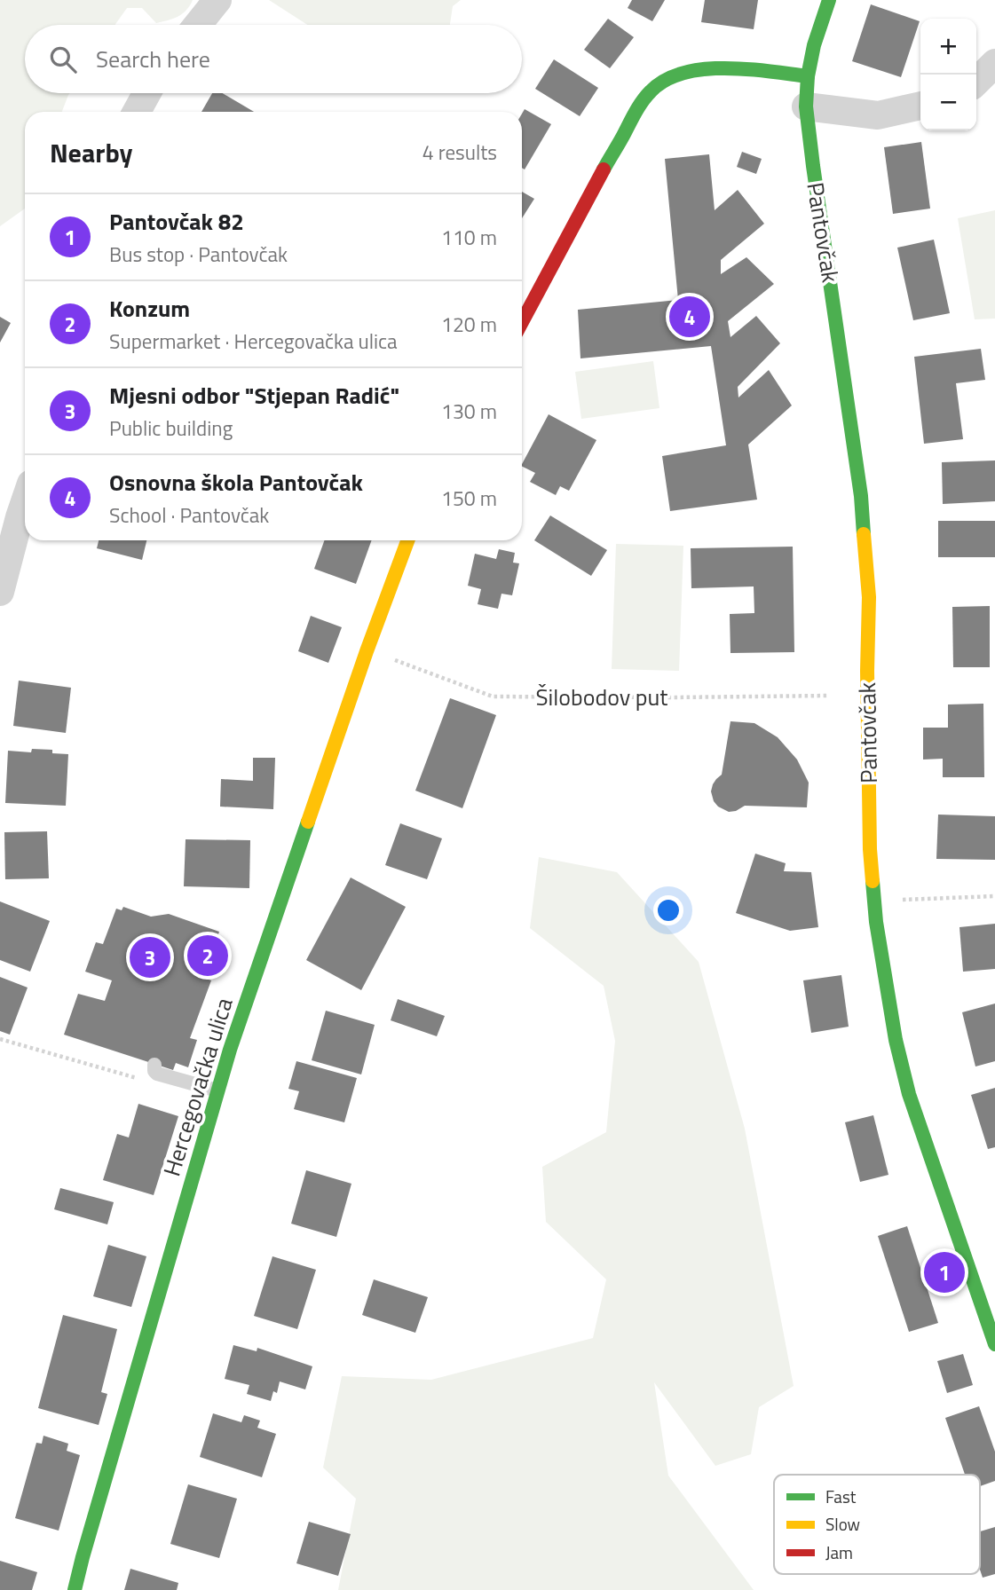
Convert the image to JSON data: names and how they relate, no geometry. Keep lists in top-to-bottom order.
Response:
{
  "streets": {
    "street": ["Pantovčak", "Hercegovačka ulica"],
    "path": ["Šilobodov put"]
  },
  "legend": ["Fast", "Slow", "Jam"],
  "page": {
    "map_buttons": ["+", "−"],
    "search": "Search here",
    "heading": ["Nearby", "4 results"],
    "list": [
      {
        "mark": "1",
        "name": "Pantovčak 82",
        "note": "Bus stop · Pantovčak",
        "value": "110 m"
      },
      {
        "mark": "2",
        "name": "Konzum",
        "note": "Supermarket · Hercegovačka ulica",
        "value": "120 m"
      },
      {
        "mark": "3",
        "name": "Mjesni odbor \"Stjepan Radić\"",
        "note": "Public building",
        "value": "130 m"
      },
      {
        "mark": "4",
        "name": "Osnovna škola Pantovčak",
        "note": "School · Pantovčak",
        "value": "150 m"
      }
    ],
    "pins": [
      "4",
      "2",
      "3",
      "1"
    ]
  }
}
